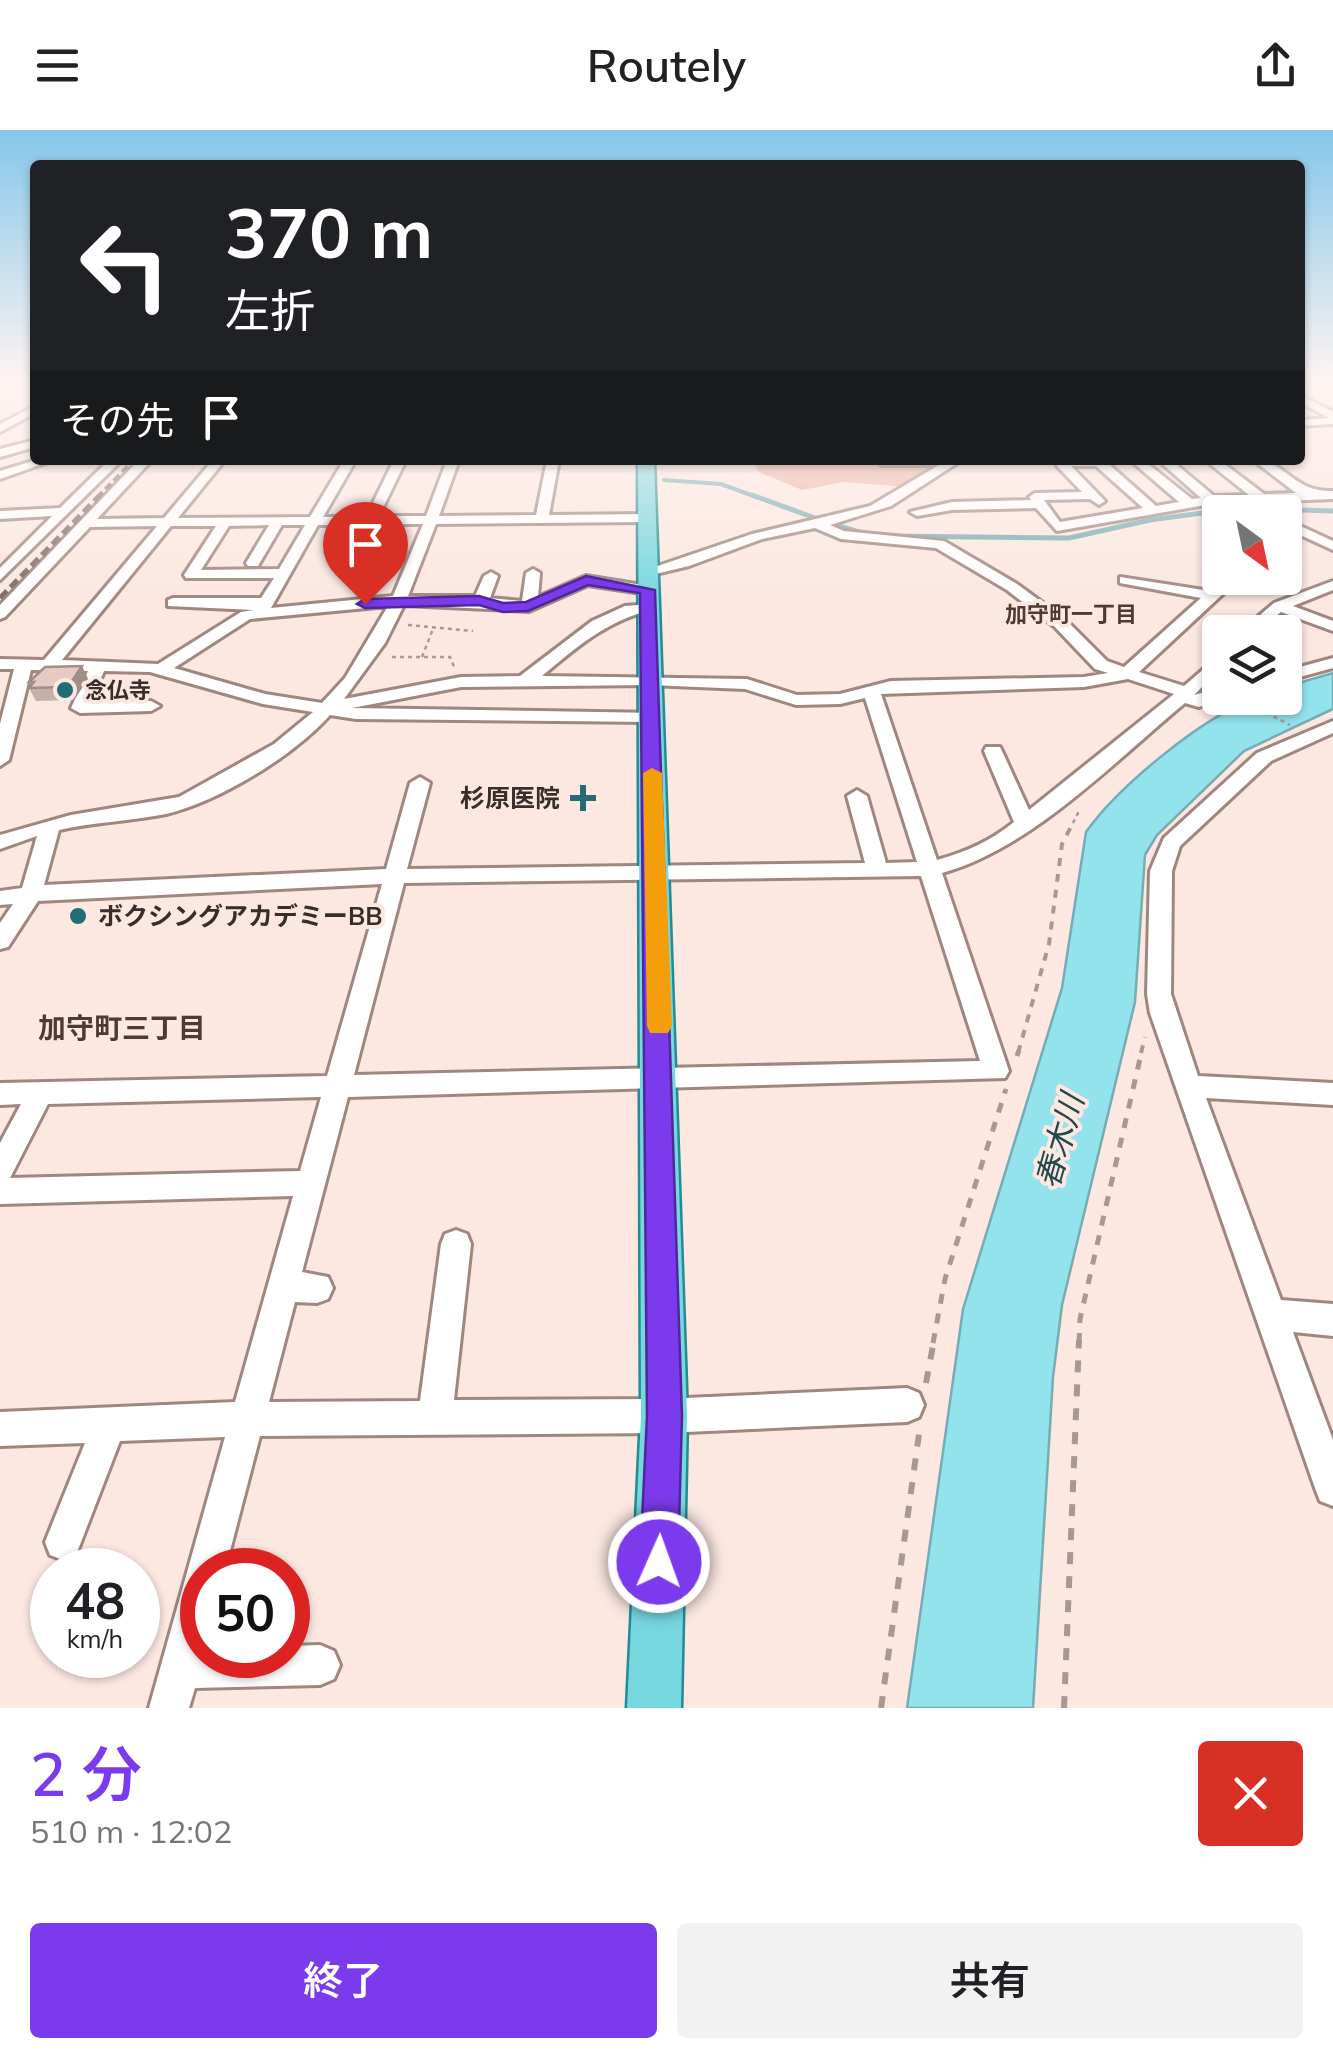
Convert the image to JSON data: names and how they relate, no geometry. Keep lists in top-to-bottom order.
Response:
{
  "districts": ["加守町一丁目", "加守町三丁目"],
  "water": ["春木川"],
  "places": {
    "other": ["念仏寺", "ボクシングアカデミーBB"],
    "health": ["杉原医院"]
  },
  "north": "bottom right",
  "page": {
    "header": "Routely",
    "turn": ["370 m", "左折"],
    "then": "その先",
    "speed": "48 km/h",
    "limit": "50",
    "heading": ["2 分", "510 m · 12:02"],
    "buttons": ["終了", "共有"]
  }
}
